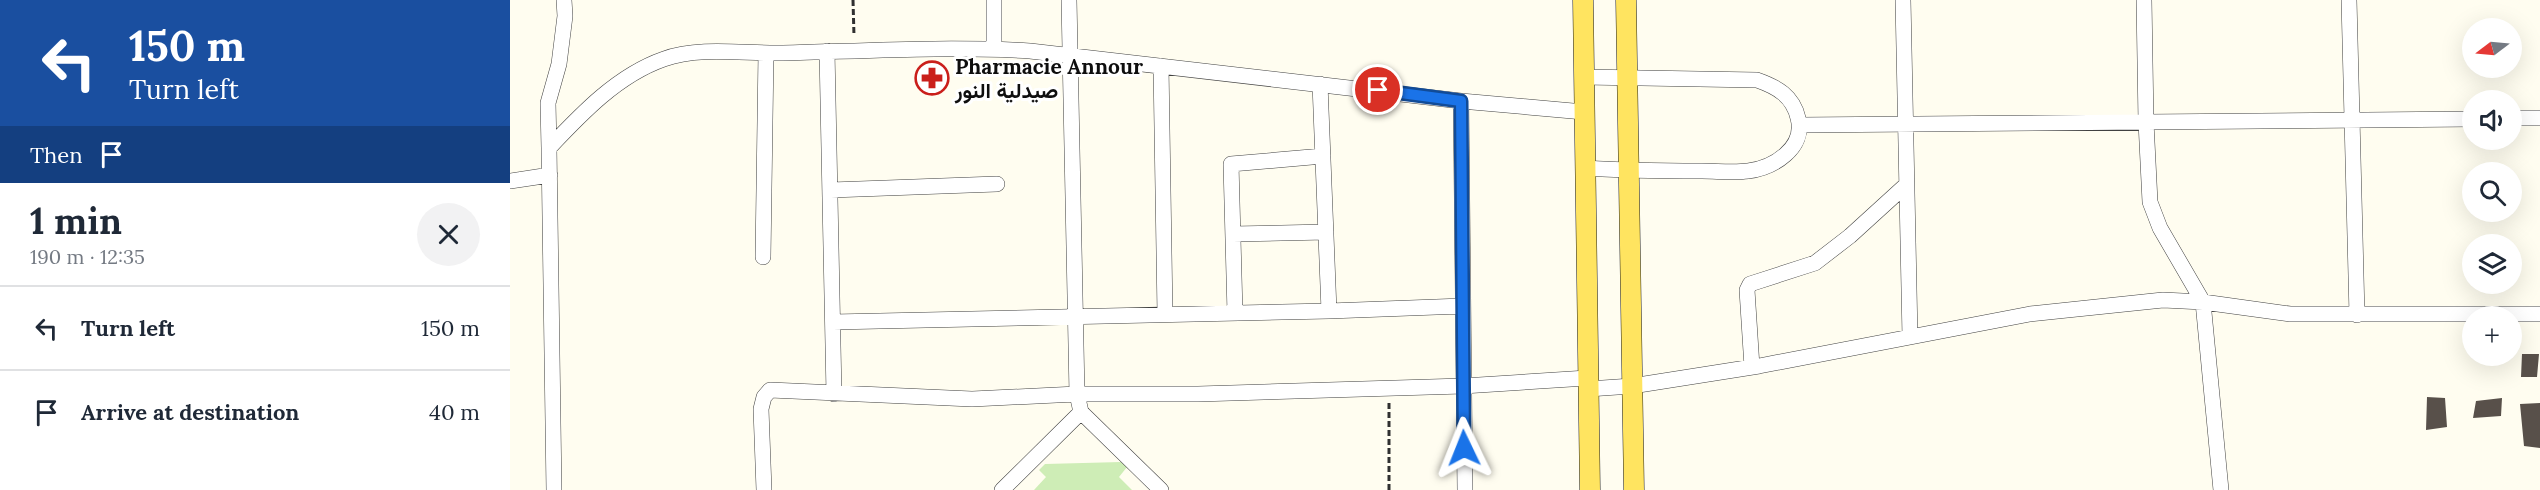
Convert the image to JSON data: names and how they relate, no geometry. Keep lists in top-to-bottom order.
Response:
{
  "places": {
    "pharmacy": ["Pharmacie Annour صيدلية النور"]
  },
  "north": "left",
  "page": {
    "turn": ["150 m", "Turn left"],
    "map_buttons": "+",
    "then": "Then",
    "heading": ["1 min", "190 m · 12:35"],
    "list": [
      {
        "name": "Turn left",
        "value": "150 m"
      },
      {
        "name": "Arrive at destination",
        "value": "40 m"
      }
    ]
  }
}
